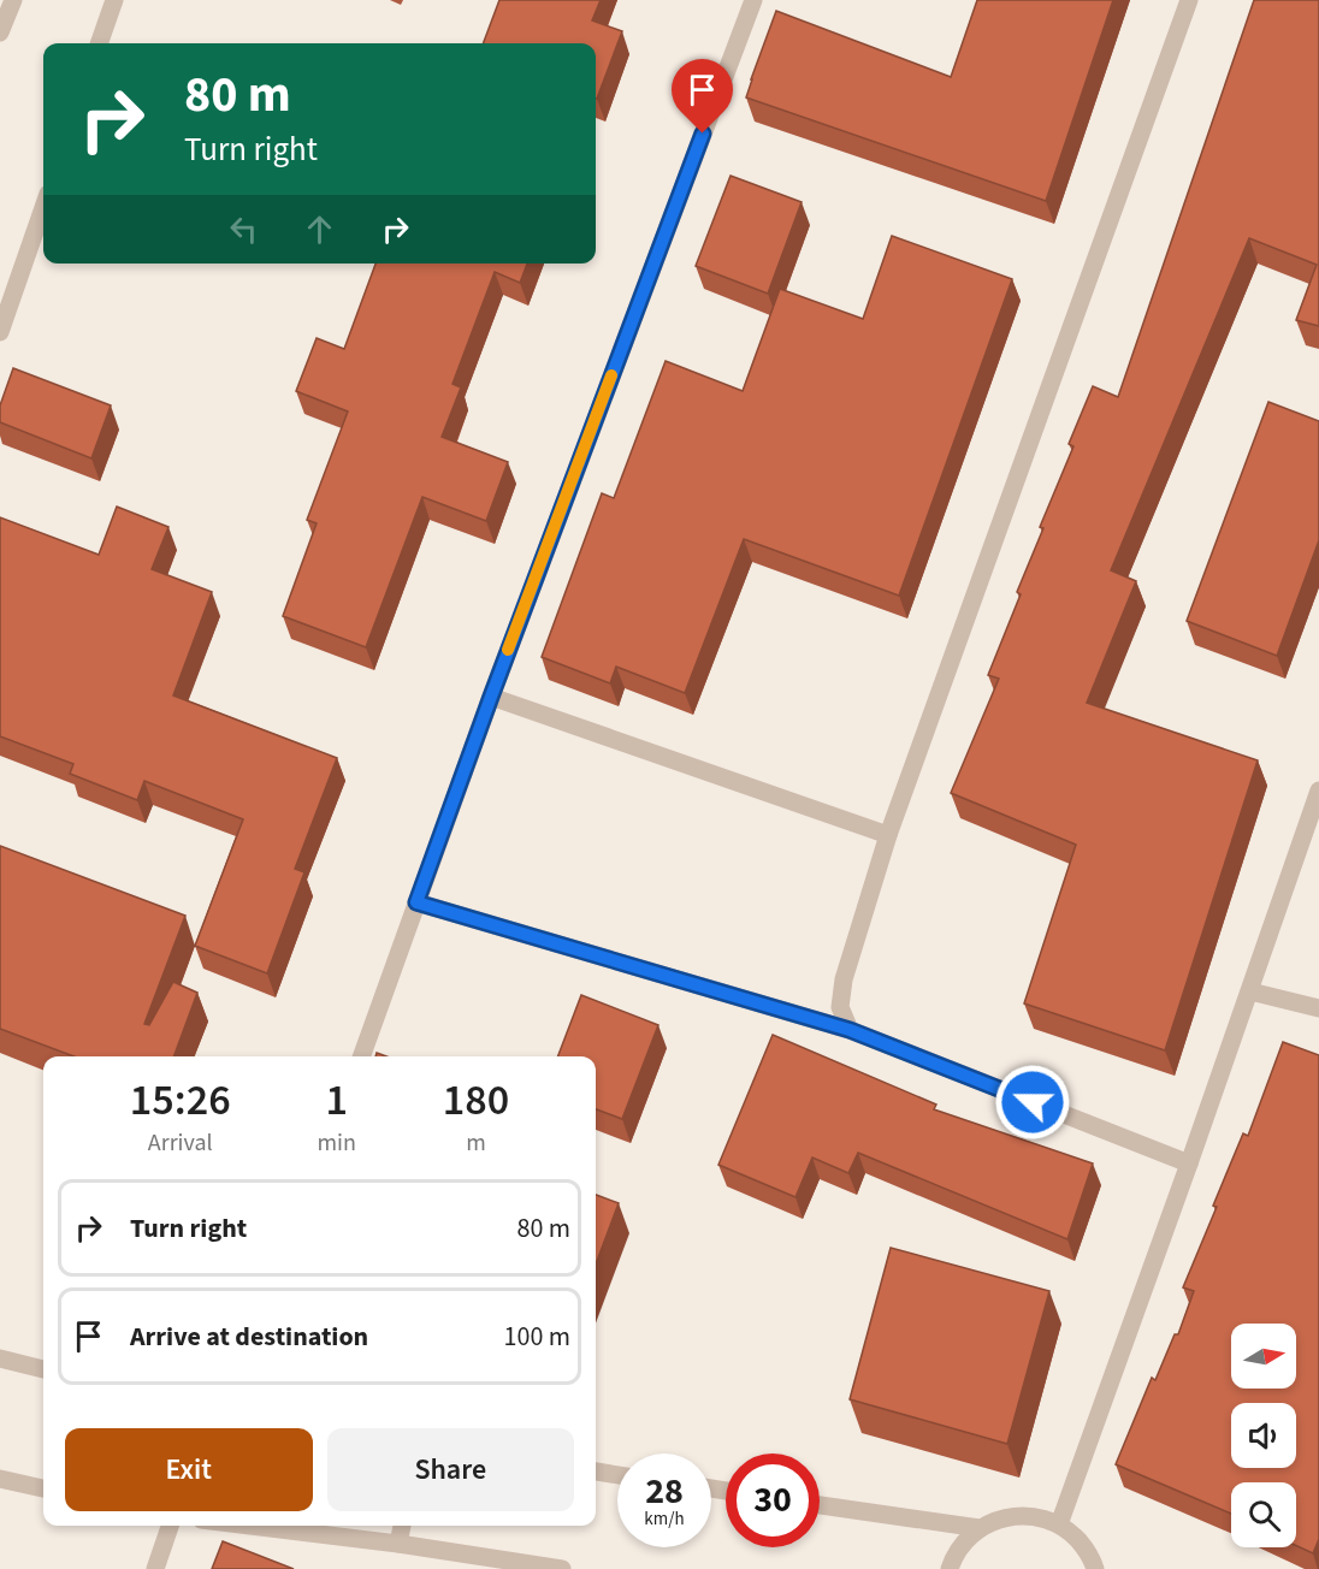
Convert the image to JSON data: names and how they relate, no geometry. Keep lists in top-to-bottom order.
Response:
{
  "north": "right",
  "page": {
    "turn": ["80 m", "Turn right"],
    "eta": [
      "15:26",
      "Arrival",
      "1",
      "min",
      "180",
      "m"
    ],
    "list": [
      {
        "name": "Turn right",
        "value": "80 m"
      },
      {
        "name": "Arrive at destination",
        "value": "100 m"
      }
    ],
    "buttons": ["Exit", "Share"],
    "speed": "28 km/h",
    "limit": "30"
  }
}
